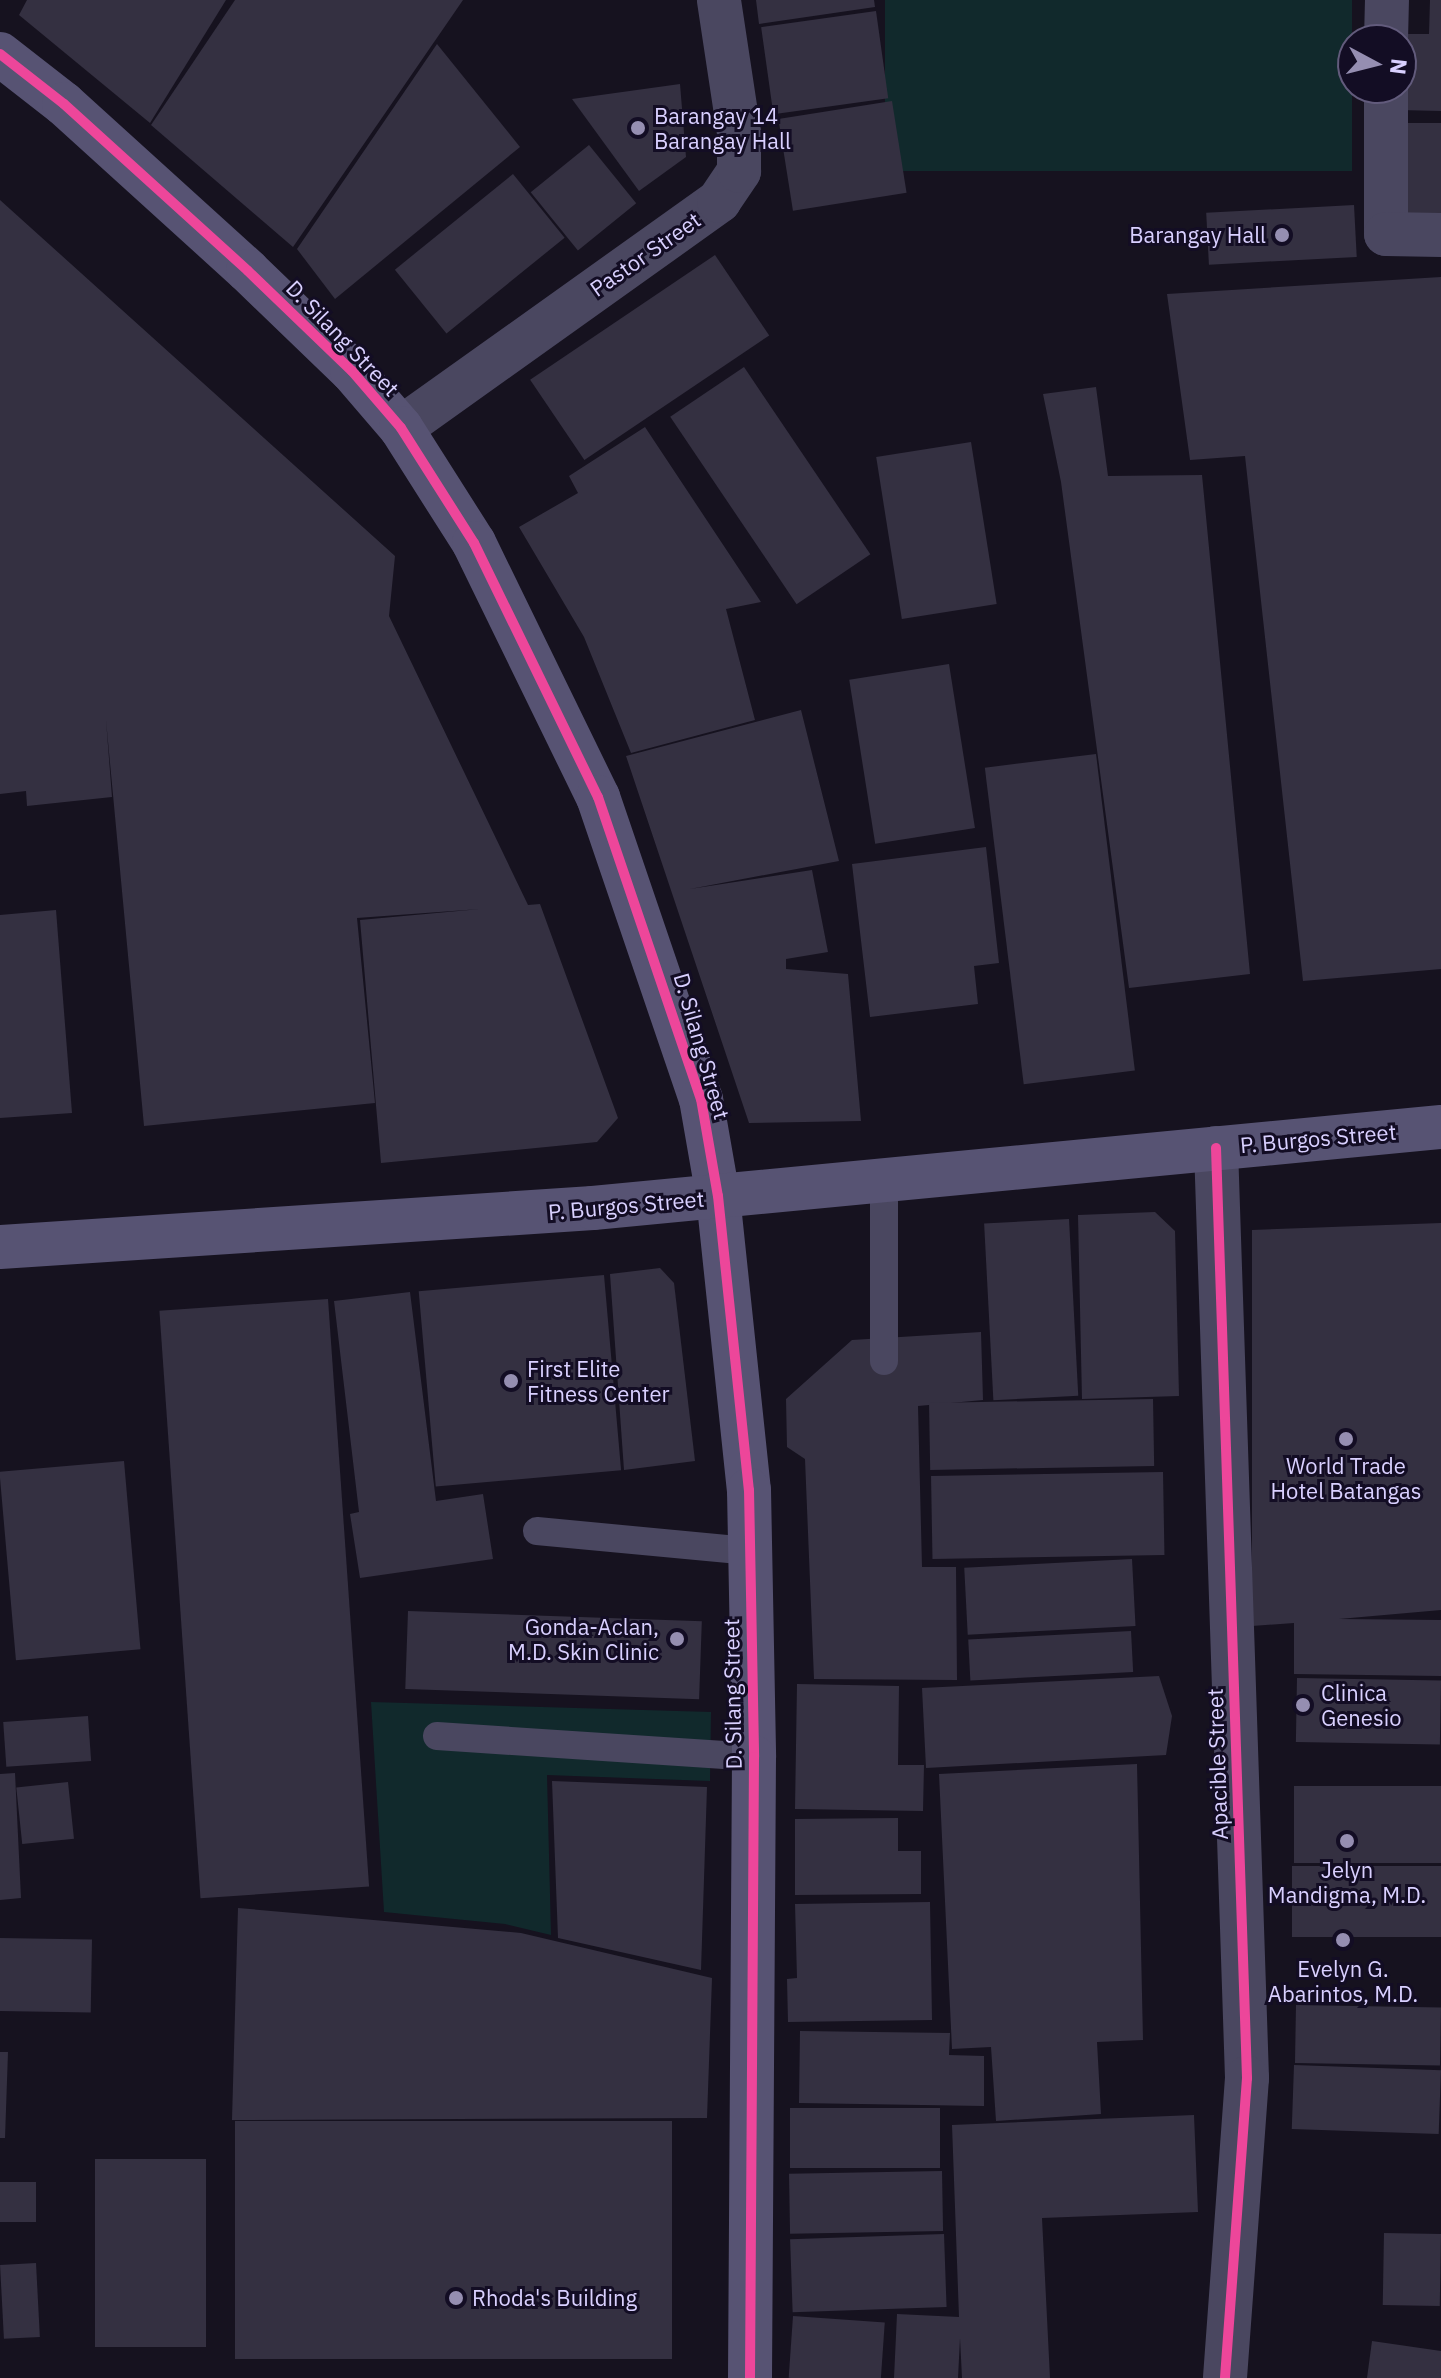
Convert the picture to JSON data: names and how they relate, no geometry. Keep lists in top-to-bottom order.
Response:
{
  "streets": {
    "main road": ["D. Silang Street", "P. Burgos Street"],
    "street": ["Pastor Street", "Apacible Street"]
  },
  "crossings": [
    ["Pastor Street", "D. Silang Street"],
    ["D. Silang Street", "P. Burgos Street"],
    ["P. Burgos Street", "Apacible Street"]
  ],
  "places": [
    "Barangay 14 Barangay Hall",
    "Barangay Hall",
    "First Elite Fitness Center",
    "World Trade Hotel Batangas",
    "Gonda-Aclan, M.D. Skin Clinic",
    "Clinica Genesio",
    "Jelyn Mandigma, M.D.",
    "Evelyn G. Abarintos, M.D.",
    "Rhoda's Building"
  ],
  "north": "right"
}
